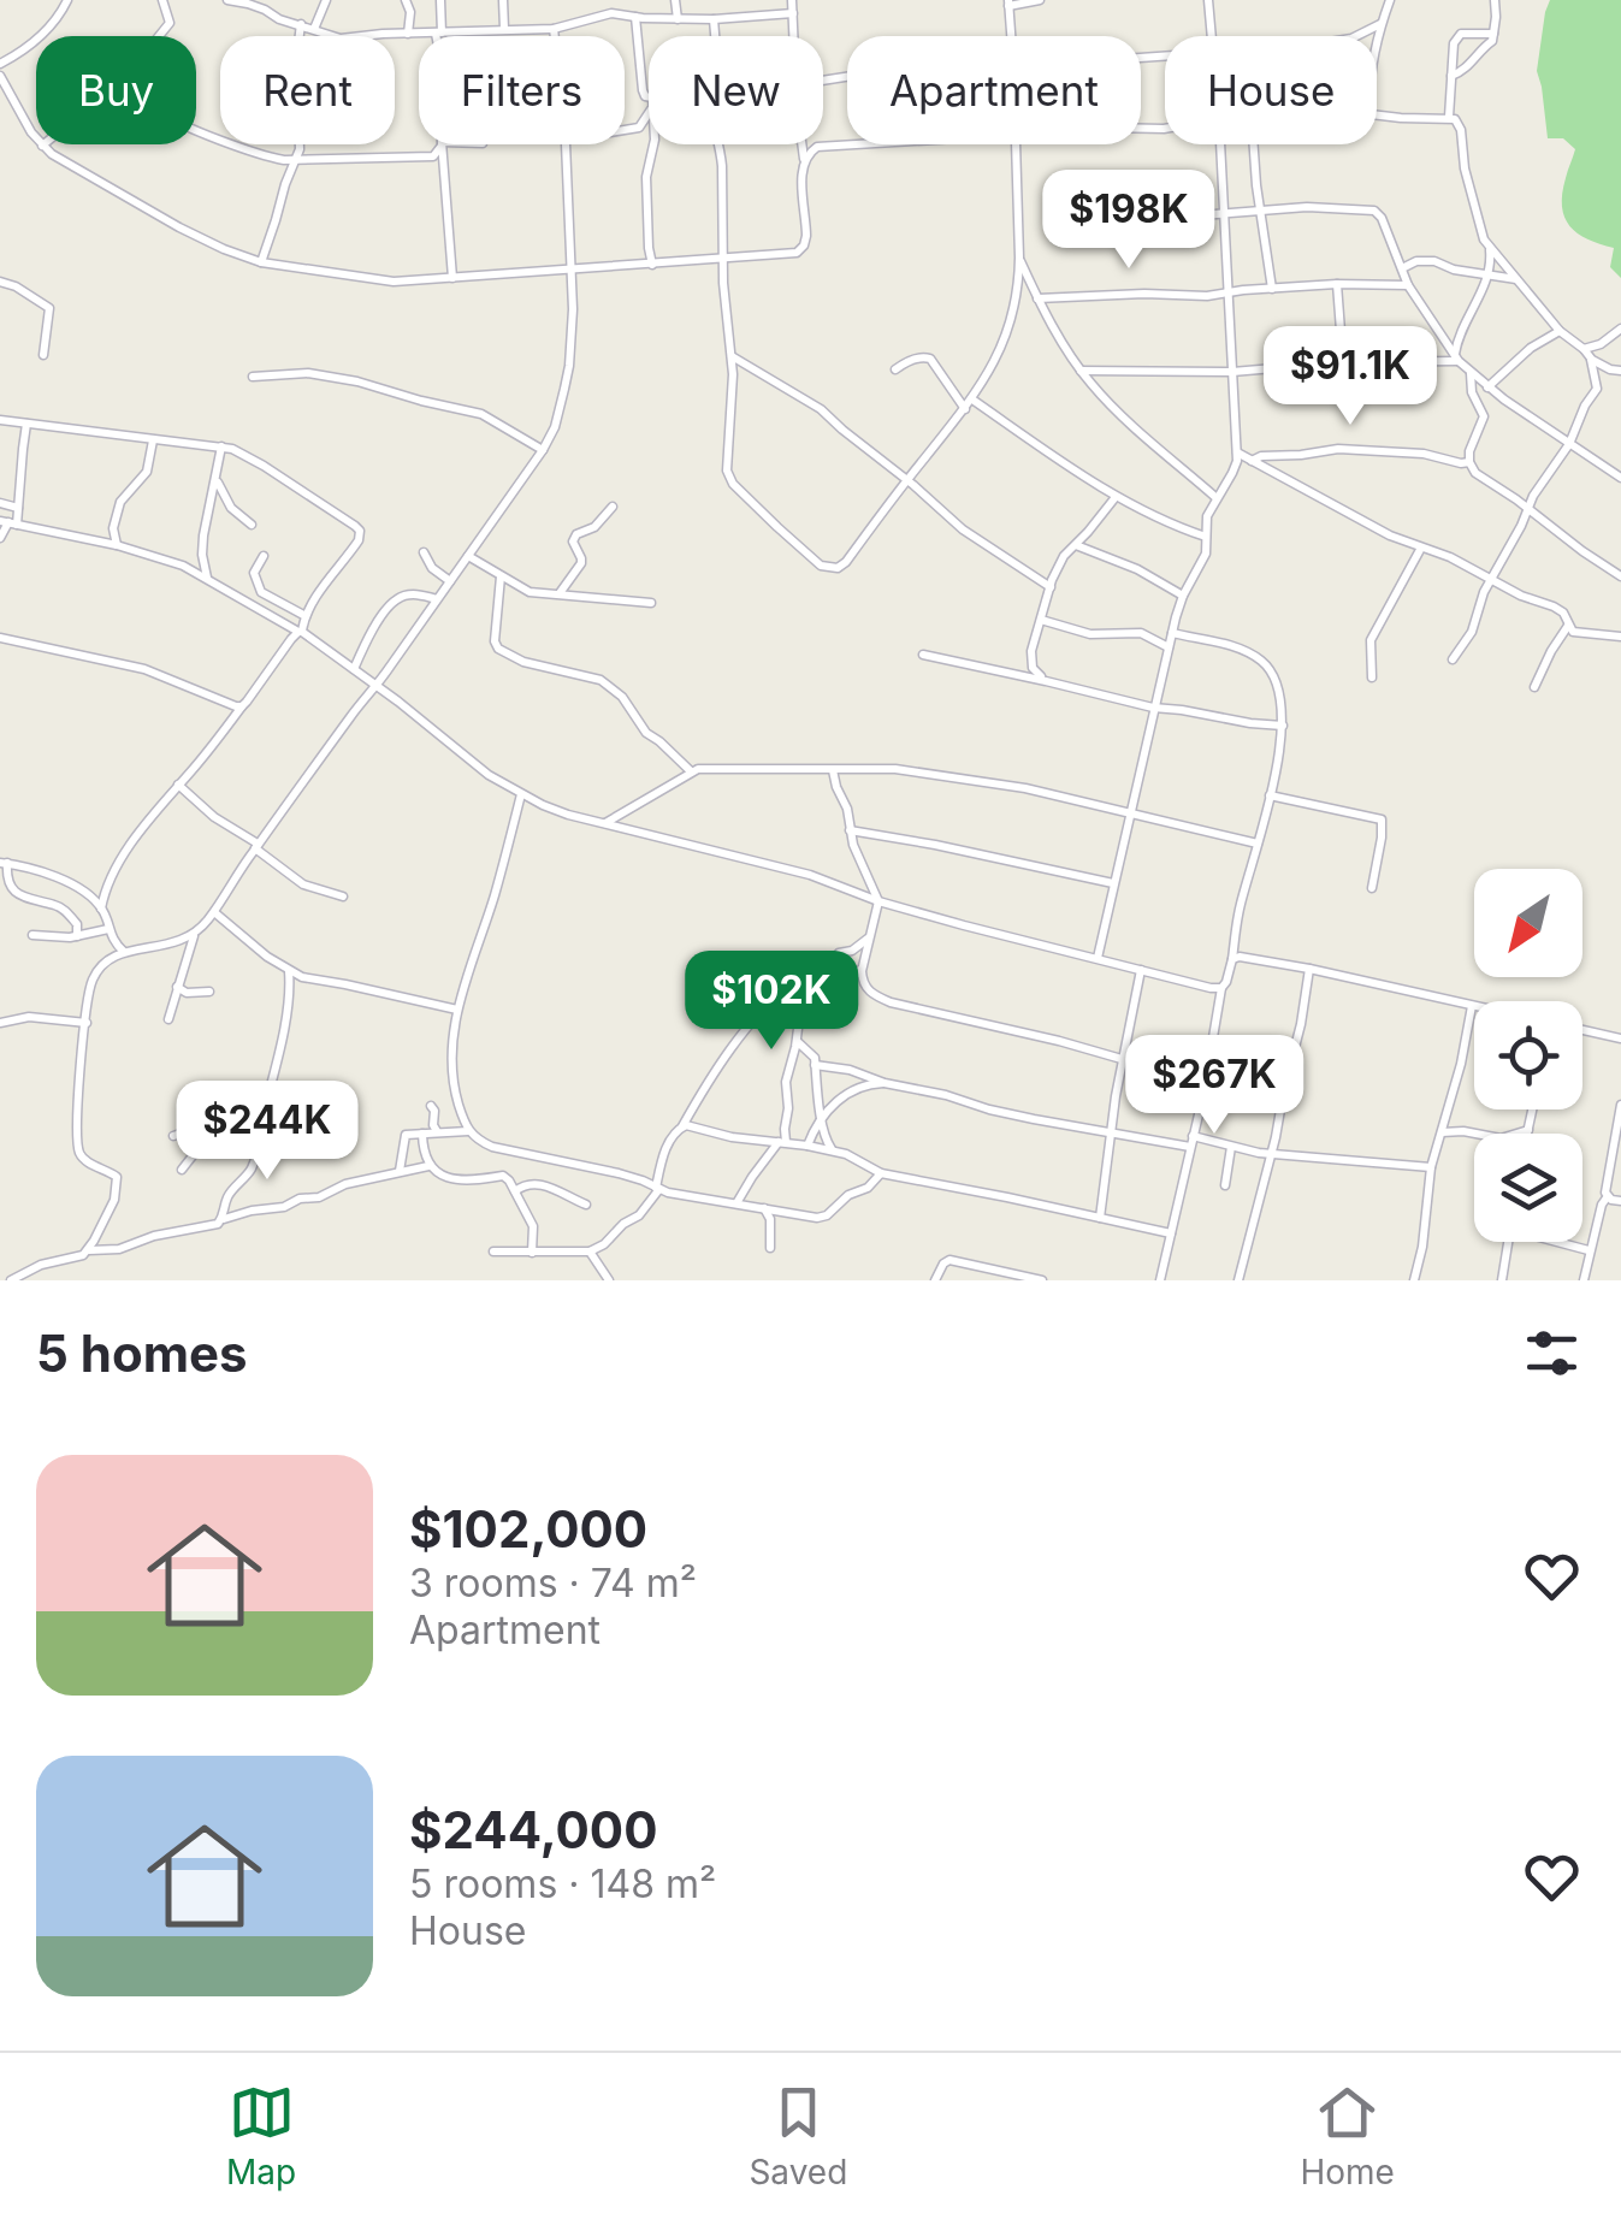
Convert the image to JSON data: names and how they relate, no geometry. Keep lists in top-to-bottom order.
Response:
{
  "north": "bottom left",
  "page": {
    "chip": [
      "Buy",
      "Rent",
      "Filters",
      "New",
      "Apartment",
      "House"
    ],
    "price": [
      "$198K",
      "$91.1K",
      "$102K",
      "$267K",
      "$244K"
    ],
    "heading": "5 homes",
    "list": [
      {
        "name": "$102,000",
        "note": "3 rooms · 74 m² · Apartment"
      },
      {
        "name": "$244,000",
        "note": "5 rooms · 148 m² · House"
      }
    ],
    "tabs": ["Map", "Saved", "Home"]
  }
}
